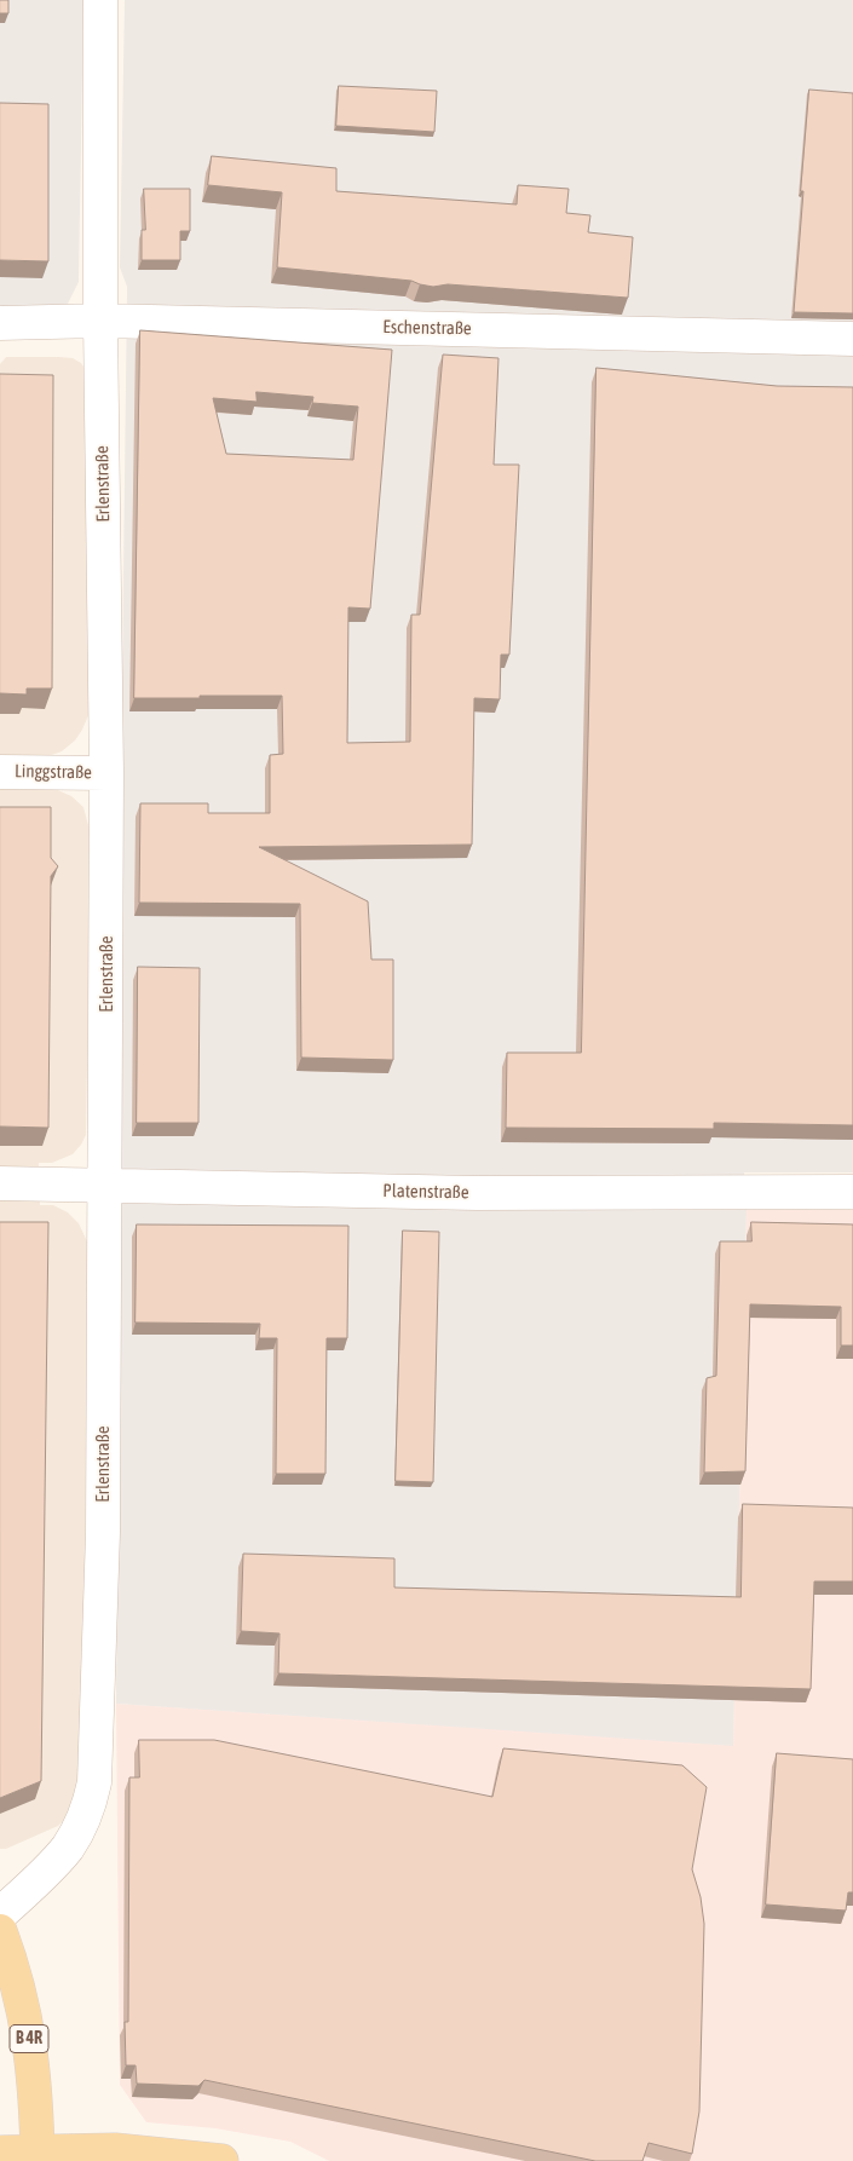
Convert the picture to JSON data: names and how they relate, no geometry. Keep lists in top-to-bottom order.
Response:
{
  "streets": {
    "main road": ["B 4R"],
    "street": [
      "Eschenstraße",
      "Erlenstraße",
      "Linggstraße",
      "Platenstraße"
    ]
  },
  "crossings": [
    ["Eschenstraße", "Erlenstraße"],
    ["Erlenstraße", "Linggstraße"],
    ["Erlenstraße", "Platenstraße"]
  ]
}
